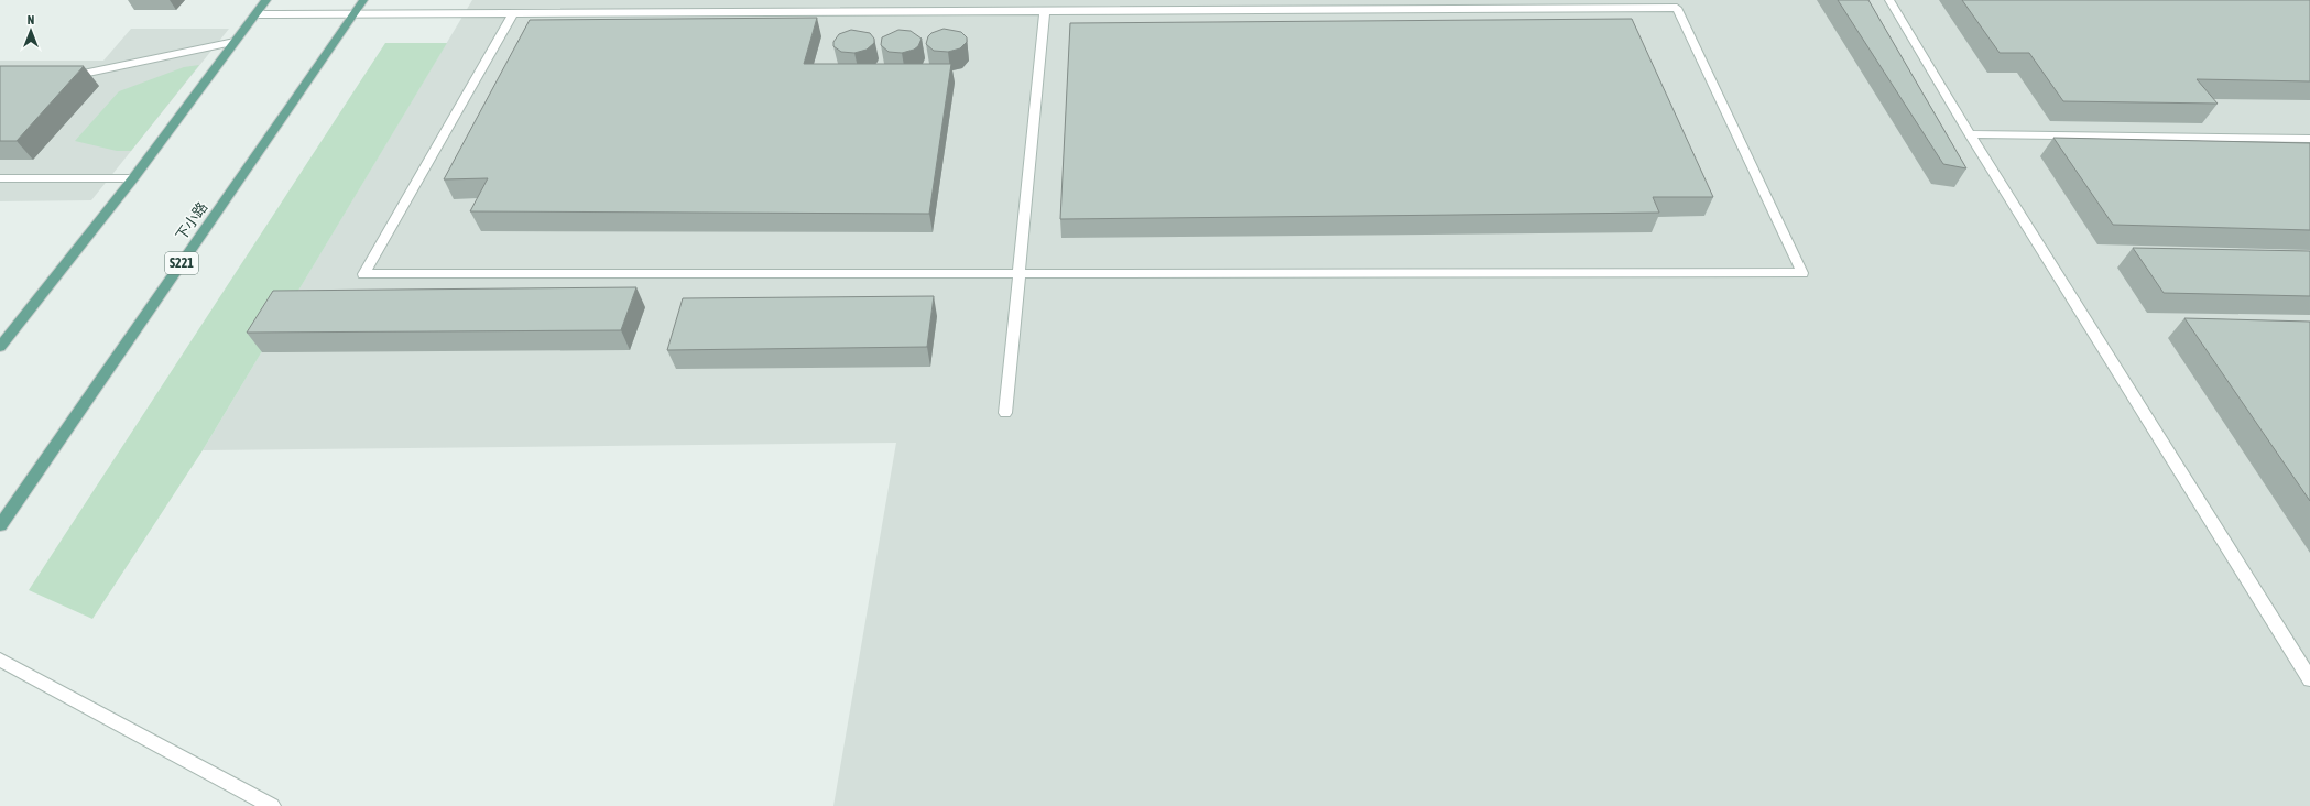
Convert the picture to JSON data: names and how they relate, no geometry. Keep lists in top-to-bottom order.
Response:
{
  "streets": {
    "main road": ["下小路", "S221"]
  },
  "north": "top"
}
